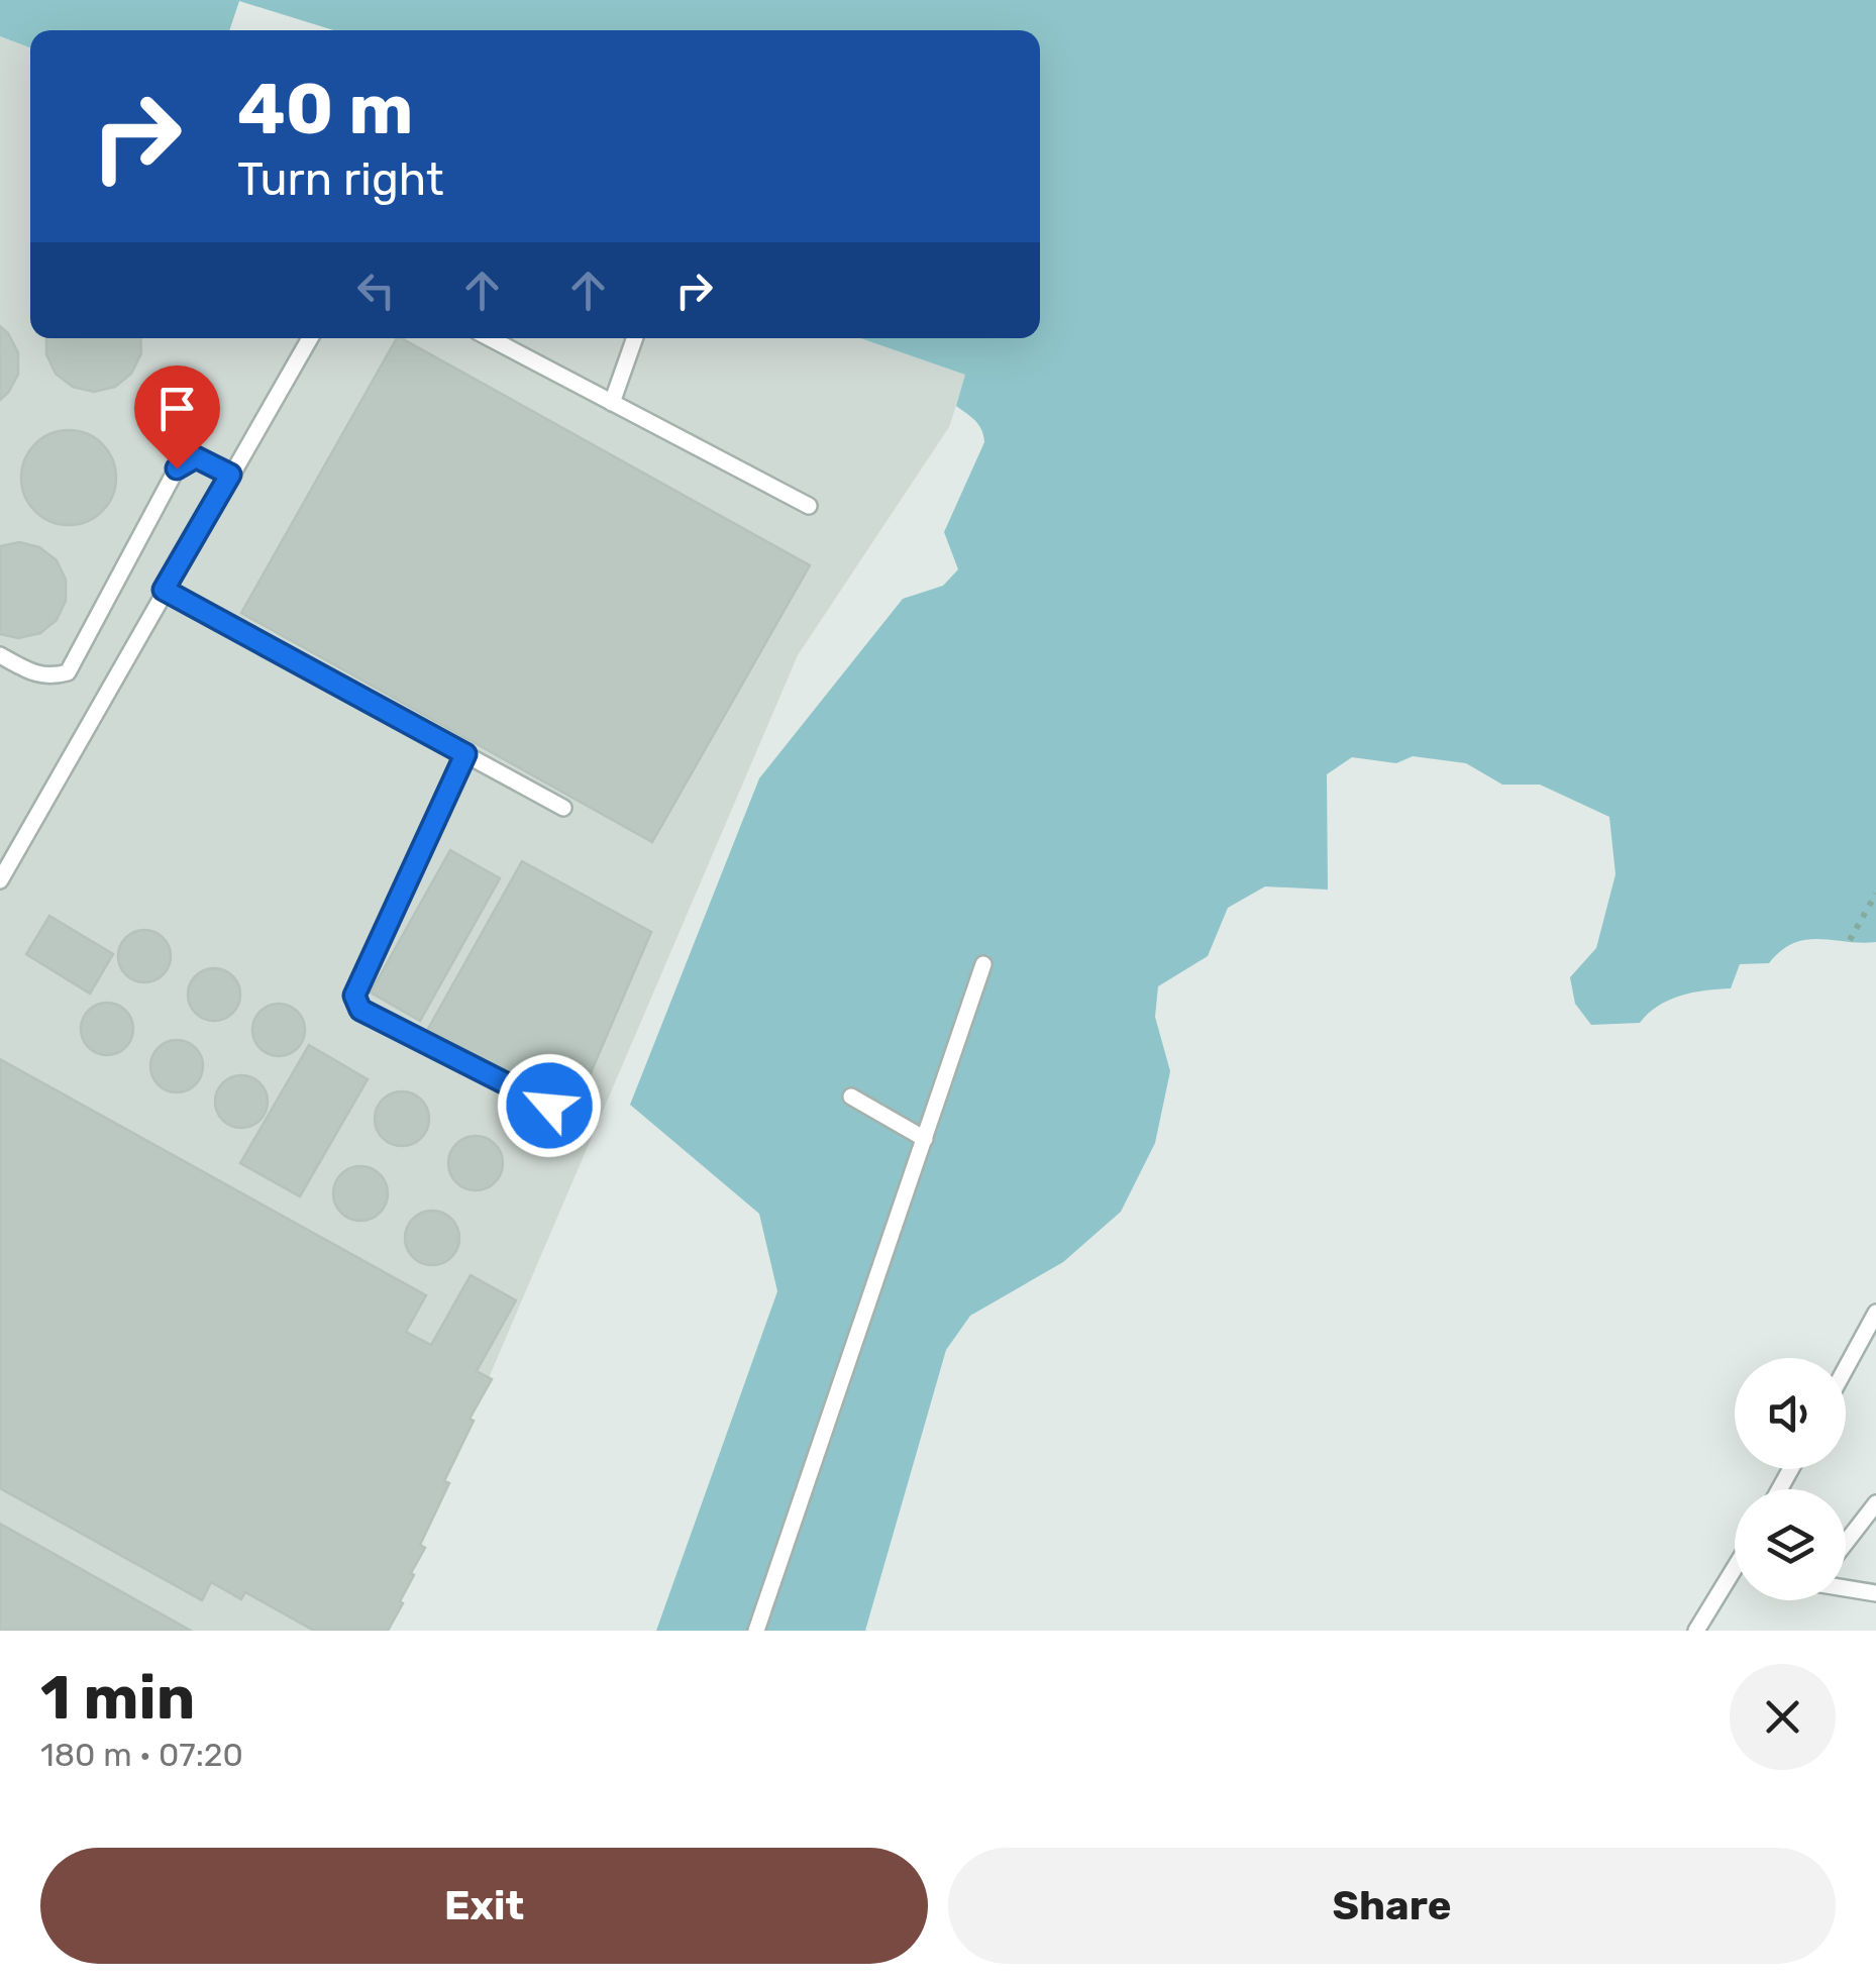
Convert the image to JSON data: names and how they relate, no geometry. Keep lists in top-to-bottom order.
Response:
{
  "page": {
    "turn": ["40 m", "Turn right"],
    "heading": ["1 min", "180 m · 07:20"],
    "buttons": ["Exit", "Share"]
  }
}
